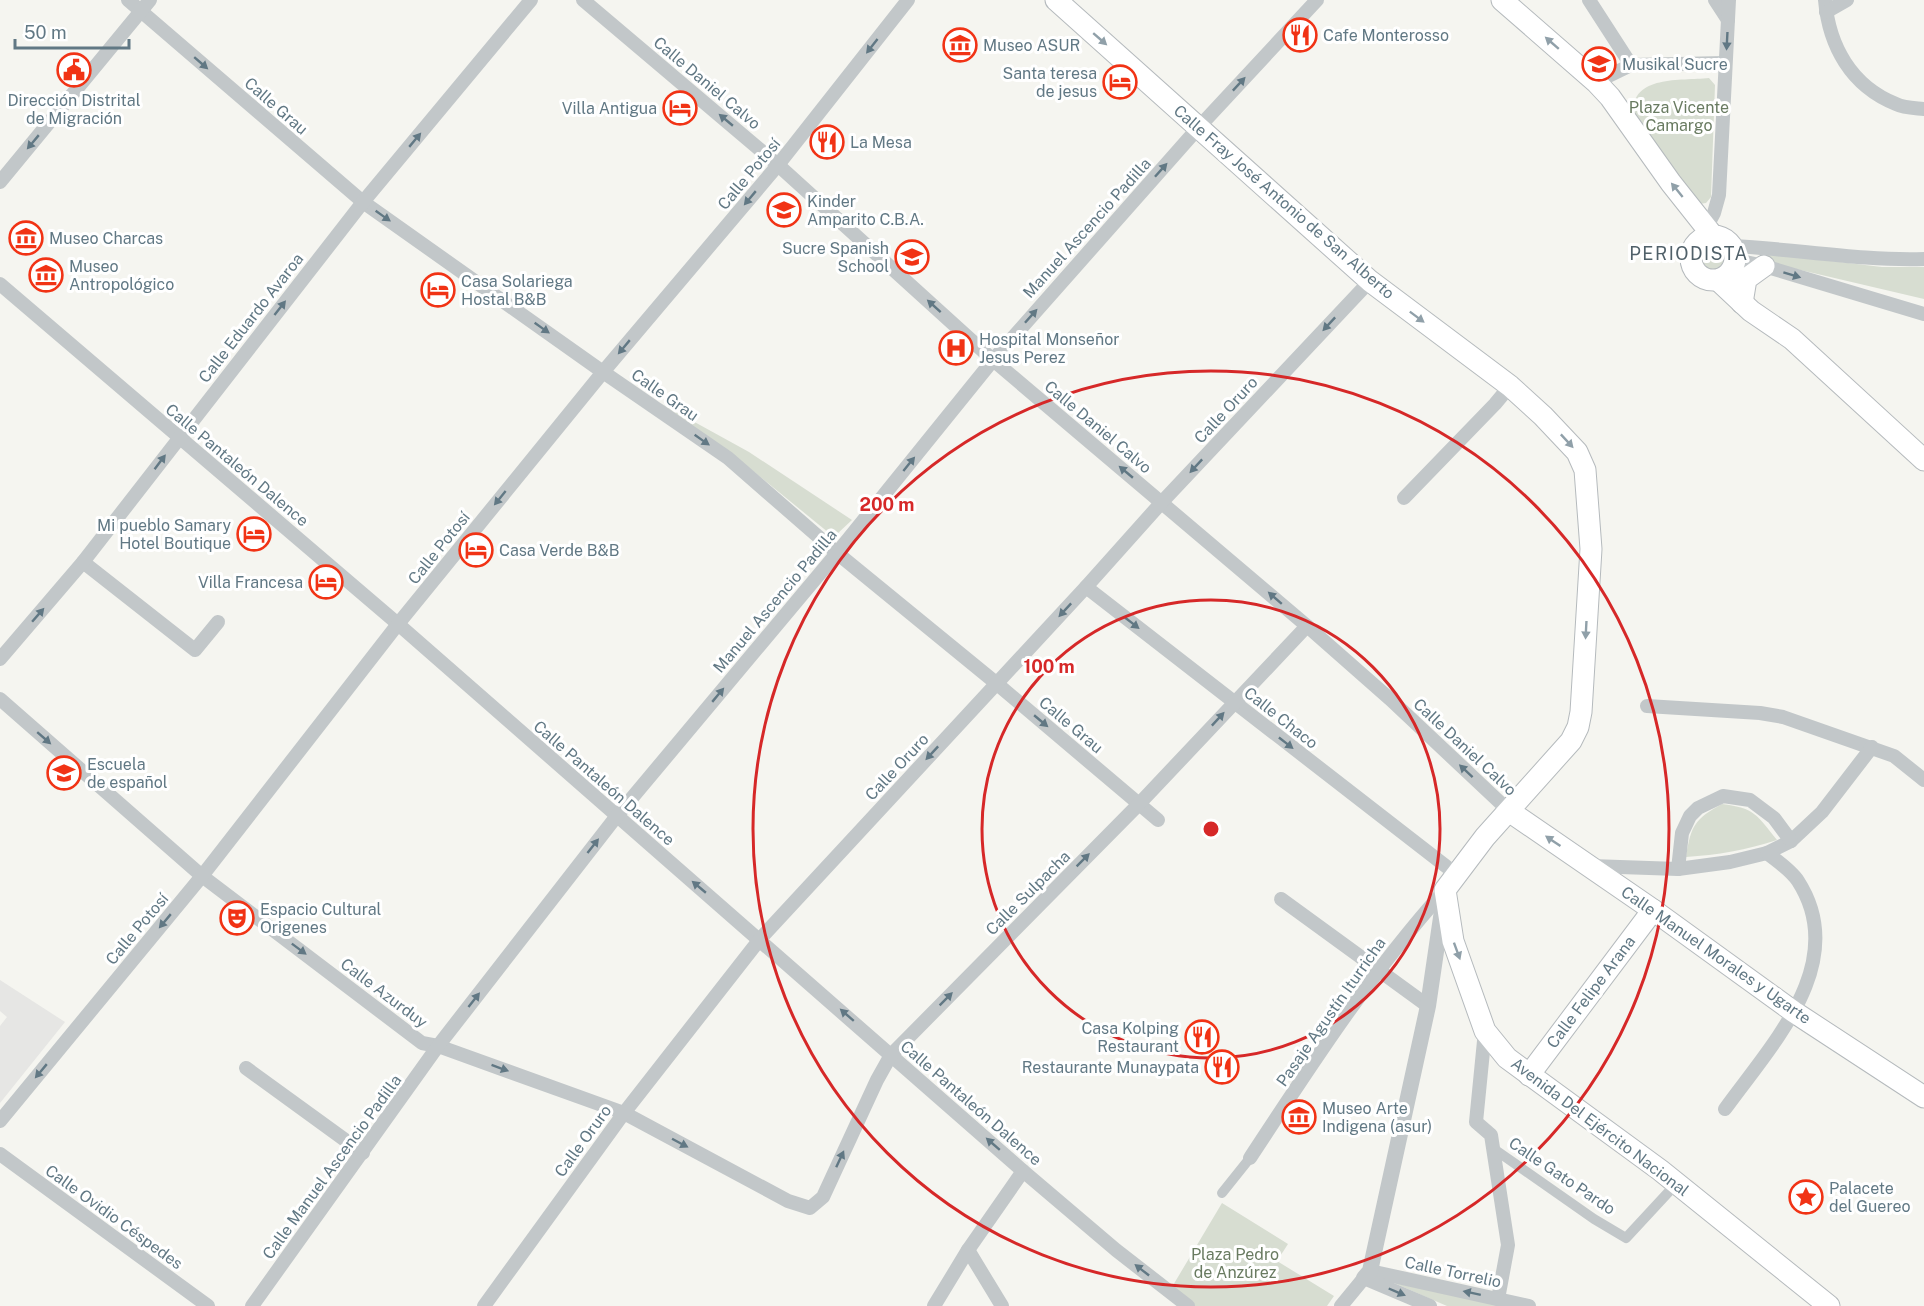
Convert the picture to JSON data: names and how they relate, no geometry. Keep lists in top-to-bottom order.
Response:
{
  "streets": {
    "main road": [
      "Calle Fray José Antonio de San Alberto",
      "Calle Manuel Morales y Ugarte",
      "Calle Felipe Arana",
      "Avenida Del Ejército Nacional"
    ],
    "street": [
      "Calle Daniel Calvo",
      "Calle Grau",
      "Calle Potosí",
      "Manuel Ascencio Padilla",
      "Calle Eduardo Avaroa",
      "Calle Oruro",
      "Calle Pantaleón Dalence",
      "Calle Chaco",
      "Calle Sulpacha",
      "Calle Azurduy",
      "Pasaje Agustín Iturricha",
      "Calle Manuel Ascencio Padilla",
      "Calle Gato Pardo",
      "Calle Ovidio Céspedes",
      "Calle Torrelio"
    ]
  },
  "crossings": [
    ["Calle Daniel Calvo", "Calle Potosí"],
    ["Calle Daniel Calvo", "Calle Fray José Antonio de San Alberto"],
    ["Calle Daniel Calvo", "Manuel Ascencio Padilla"],
    ["Calle Daniel Calvo", "Calle Oruro"],
    ["Calle Daniel Calvo", "Calle Sulpacha"],
    ["Calle Daniel Calvo", "Calle Manuel Morales y Ugarte"],
    ["Calle Grau", "Calle Potosí"],
    ["Calle Grau", "Manuel Ascencio Padilla"],
    ["Calle Grau", "Calle Eduardo Avaroa"],
    ["Calle Grau", "Calle Oruro"],
    ["Calle Grau", "Calle Sulpacha"],
    ["Calle Potosí", "Calle Pantaleón Dalence"],
    ["Calle Potosí", "Calle Azurduy"],
    ["Calle Fray José Antonio de San Alberto", "Manuel Ascencio Padilla"],
    ["Calle Fray José Antonio de San Alberto", "Calle Oruro"],
    ["Calle Fray José Antonio de San Alberto", "Calle Manuel Morales y Ugarte"],
    ["Manuel Ascencio Padilla", "Calle Pantaleón Dalence"],
    ["Manuel Ascencio Padilla", "Calle Azurduy"],
    ["Manuel Ascencio Padilla", "Calle Manuel Ascencio Padilla"],
    ["Calle Eduardo Avaroa", "Calle Pantaleón Dalence"],
    ["Calle Oruro", "Calle Pantaleón Dalence"],
    ["Calle Oruro", "Calle Chaco"],
    ["Calle Oruro", "Calle Azurduy"],
    ["Calle Pantaleón Dalence", "Calle Sulpacha"],
    ["Calle Chaco", "Calle Sulpacha"],
    ["Calle Chaco", "Pasaje Agustín Iturricha"],
    ["Calle Chaco", "Avenida Del Ejército Nacional"],
    ["Calle Sulpacha", "Calle Azurduy"],
    ["Calle Manuel Morales y Ugarte", "Calle Felipe Arana"],
    ["Calle Felipe Arana", "Avenida Del Ejército Nacional"],
    ["Calle Azurduy", "Calle Manuel Ascencio Padilla"],
    ["Pasaje Agustín Iturricha", "Avenida Del Ejército Nacional"],
    ["Avenida Del Ejército Nacional", "Calle Gato Pardo"]
  ],
  "one_way": [
    "Calle Daniel Calvo",
    "Calle Grau",
    "Calle Potosí",
    "Calle Fray José Antonio de San Alberto",
    "Manuel Ascencio Padilla",
    "Calle Eduardo Avaroa",
    "Calle Oruro",
    "Calle Pantaleón Dalence",
    "Calle Chaco",
    "Calle Sulpacha",
    "Calle Azurduy"
  ],
  "districts": ["PERIODISTA"],
  "parks": ["Plaza Vicente Camargo", "Plaza Pedro de Anzúrez"],
  "places": {
    "restaurant": [
      "Cafe Monterosso",
      "La Mesa",
      "Casa Kolping Restaurant",
      "Restaurante Munaypata"
    ],
    "museum": [
      "Museo ASUR",
      "Museo Charcas",
      "Museo Antropológico",
      "Museo Arte Indigena (asur)"
    ],
    "school or university": [
      "Musikal Sucre",
      "Kinder Amparito C.B.A.",
      "Sucre Spanish School",
      "Escuela de español"
    ],
    "public building": ["Dirección Distrital de Migración"],
    "hotel": [
      "Santa teresa de jesus",
      "Villa Antigua",
      "Casa Solariega Hostal B&B",
      "Mi pueblo Samary Hotel Boutique",
      "Casa Verde B&B",
      "Villa Francesa"
    ],
    "hospital": ["Hospital Monseñor Jesus Perez"],
    "theatre": ["Espacio Cultural Origenes"],
    "place": ["Palacete del Guereo"]
  },
  "scale_bar": "50 m",
  "rings": ["200 m", "100 m"]
}
